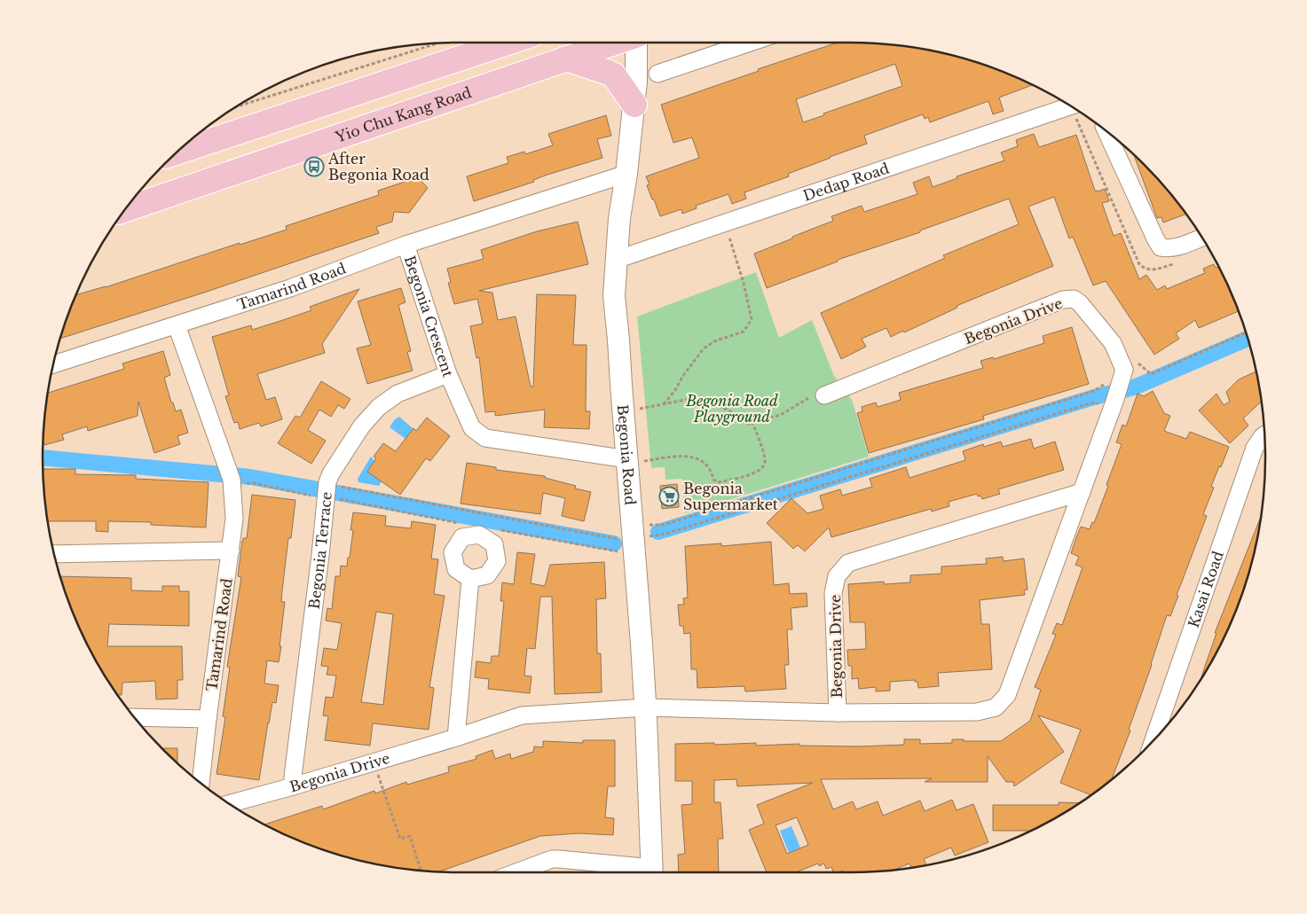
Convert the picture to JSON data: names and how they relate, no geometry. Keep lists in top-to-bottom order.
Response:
{
  "streets": {
    "main road": ["Yio Chu Kang Road"],
    "street": [
      "Dedap Road",
      "Tamarind Road",
      "Begonia Crescent",
      "Begonia Drive",
      "Begonia Road",
      "Begonia Terrace",
      "Kasai Road"
    ]
  },
  "crossings": [
    ["Dedap Road", "Begonia Road"],
    ["Tamarind Road", "Begonia Crescent"],
    ["Begonia Crescent", "Begonia Road"],
    ["Begonia Crescent", "Begonia Terrace"],
    ["Begonia Drive", "Begonia Road"],
    ["Begonia Drive", "Begonia Terrace"]
  ],
  "parks": ["Begonia Road Playground"],
  "places": {
    "bus stop": ["After Begonia Road"],
    "supermarket": ["Begonia Supermarket"]
  }
}
